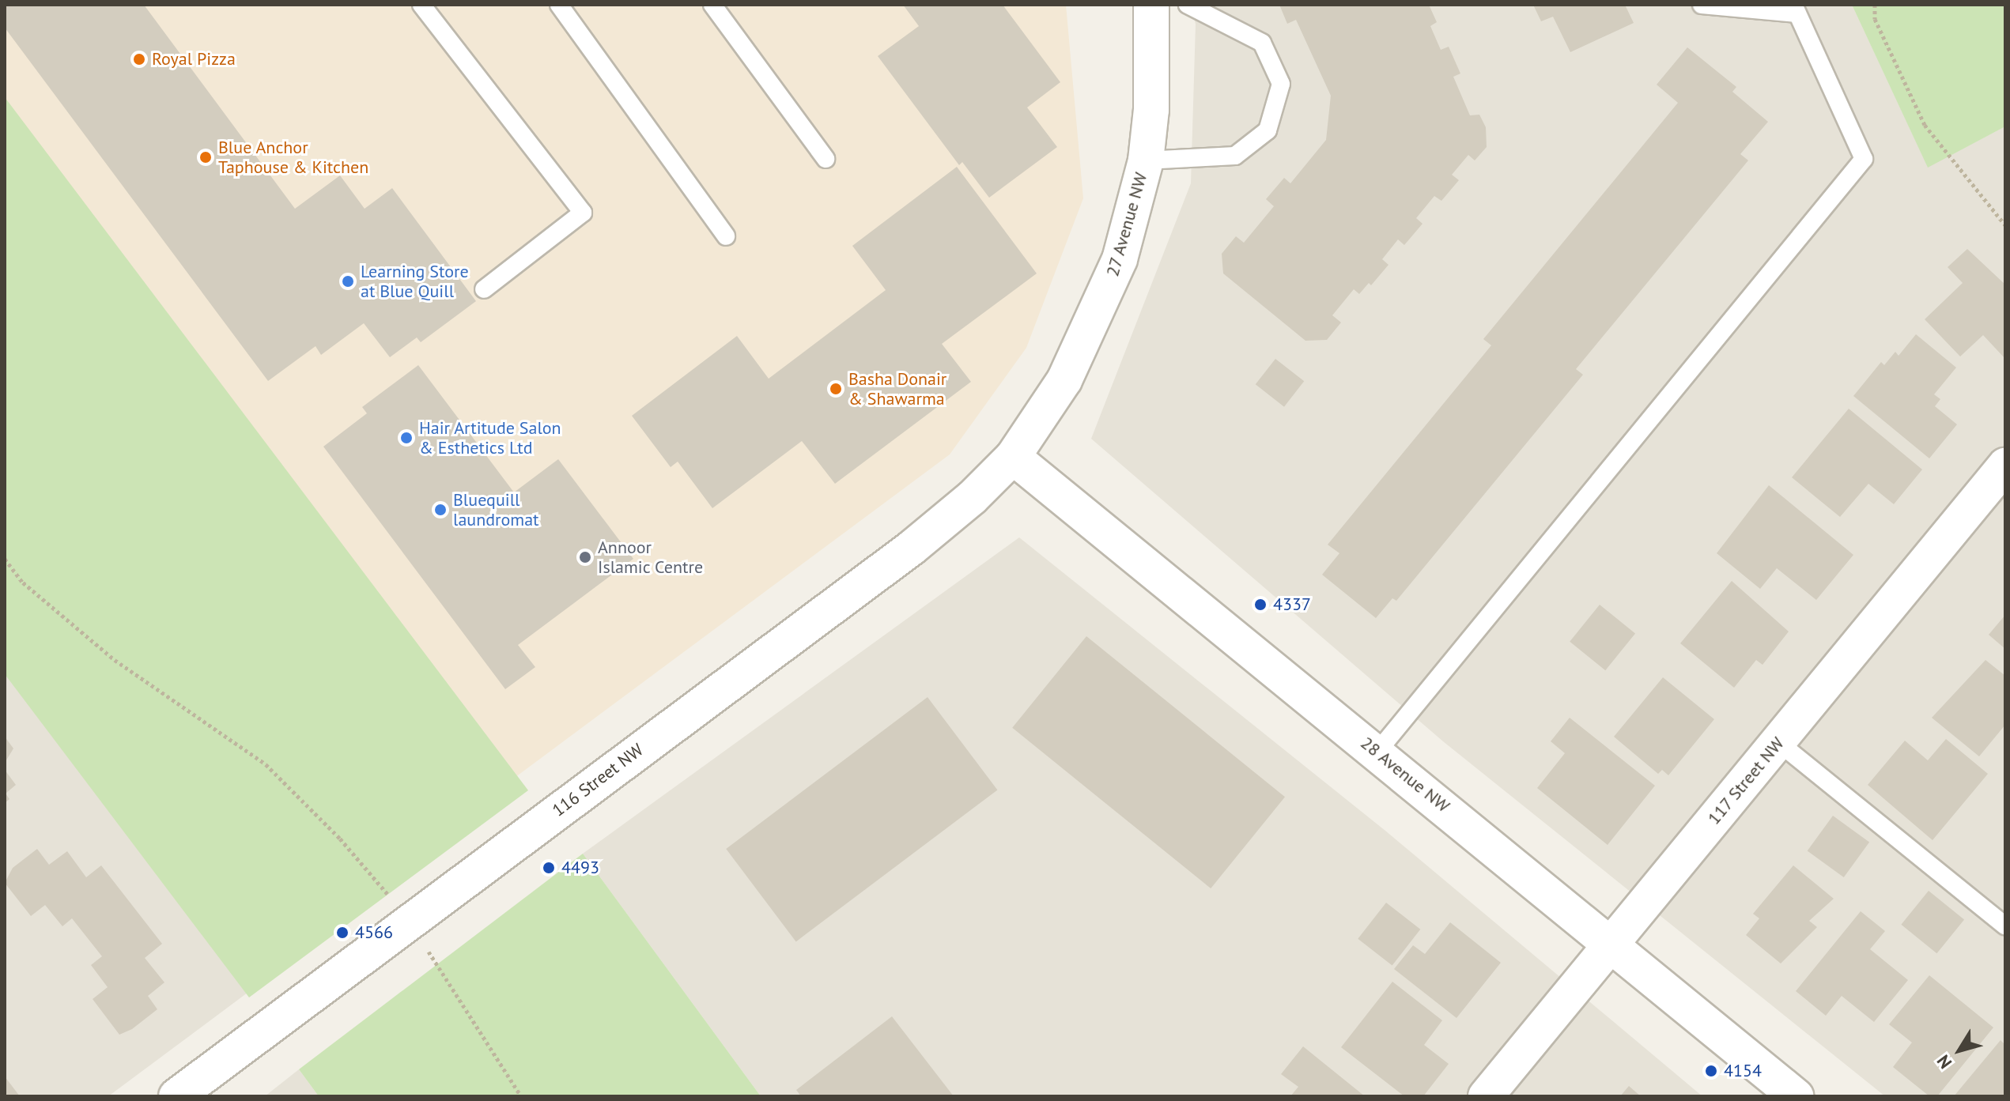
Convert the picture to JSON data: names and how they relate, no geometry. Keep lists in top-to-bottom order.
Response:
{
  "streets": {
    "street": [
      "27 Avenue NW",
      "28 Avenue NW",
      "116 Street NW",
      "117 Street NW"
    ]
  },
  "crossings": [
    ["27 Avenue NW", "28 Avenue NW"],
    ["27 Avenue NW", "116 Street NW"],
    ["28 Avenue NW", "116 Street NW"],
    ["28 Avenue NW", "117 Street NW"]
  ],
  "places": [
    "Royal Pizza",
    "Blue Anchor Taphouse & Kitchen",
    "Learning Store at Blue Quill",
    "Basha Donair & Shawarma",
    "Hair Artitude Salon & Esthetics Ltd",
    "Bluequill laundromat",
    "Annoor Islamic Centre",
    "4337",
    "4493",
    "4566",
    "4154"
  ],
  "north": "bottom left"
}
